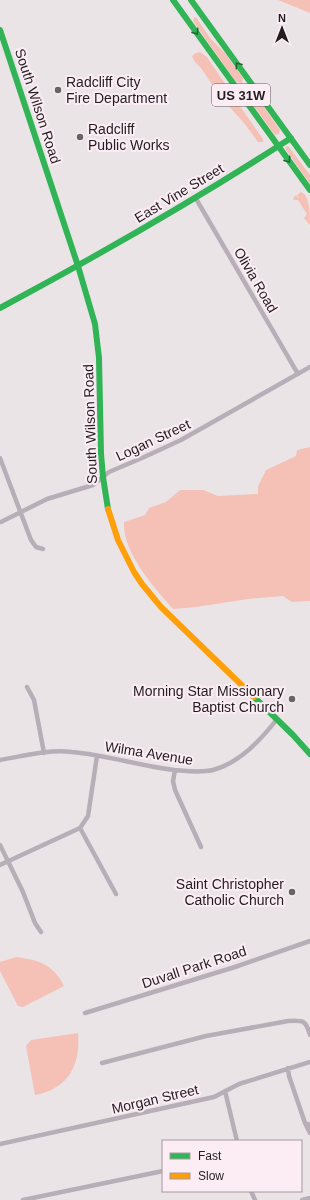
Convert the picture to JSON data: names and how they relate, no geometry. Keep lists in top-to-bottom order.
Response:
{
  "streets": {
    "main road": ["US 31W", "South Wilson Road", "East Vine Street"],
    "street": [
      "Olivia Road",
      "Logan Street",
      "Wilma Avenue",
      "Duvall Park Road",
      "Morgan Street"
    ]
  },
  "crossings": [
    ["US 31W", "East Vine Street"],
    ["South Wilson Road", "East Vine Street"],
    ["South Wilson Road", "Logan Street"],
    ["South Wilson Road", "Wilma Avenue"],
    ["East Vine Street", "Olivia Road"],
    ["Olivia Road", "Logan Street"]
  ],
  "places": [
    "Radcliff City Fire Department",
    "Radcliff Public Works",
    "Morning Star Missionary Baptist Church",
    "Saint Christopher Catholic Church"
  ],
  "legend": ["Fast", "Slow"],
  "north": "top"
}
